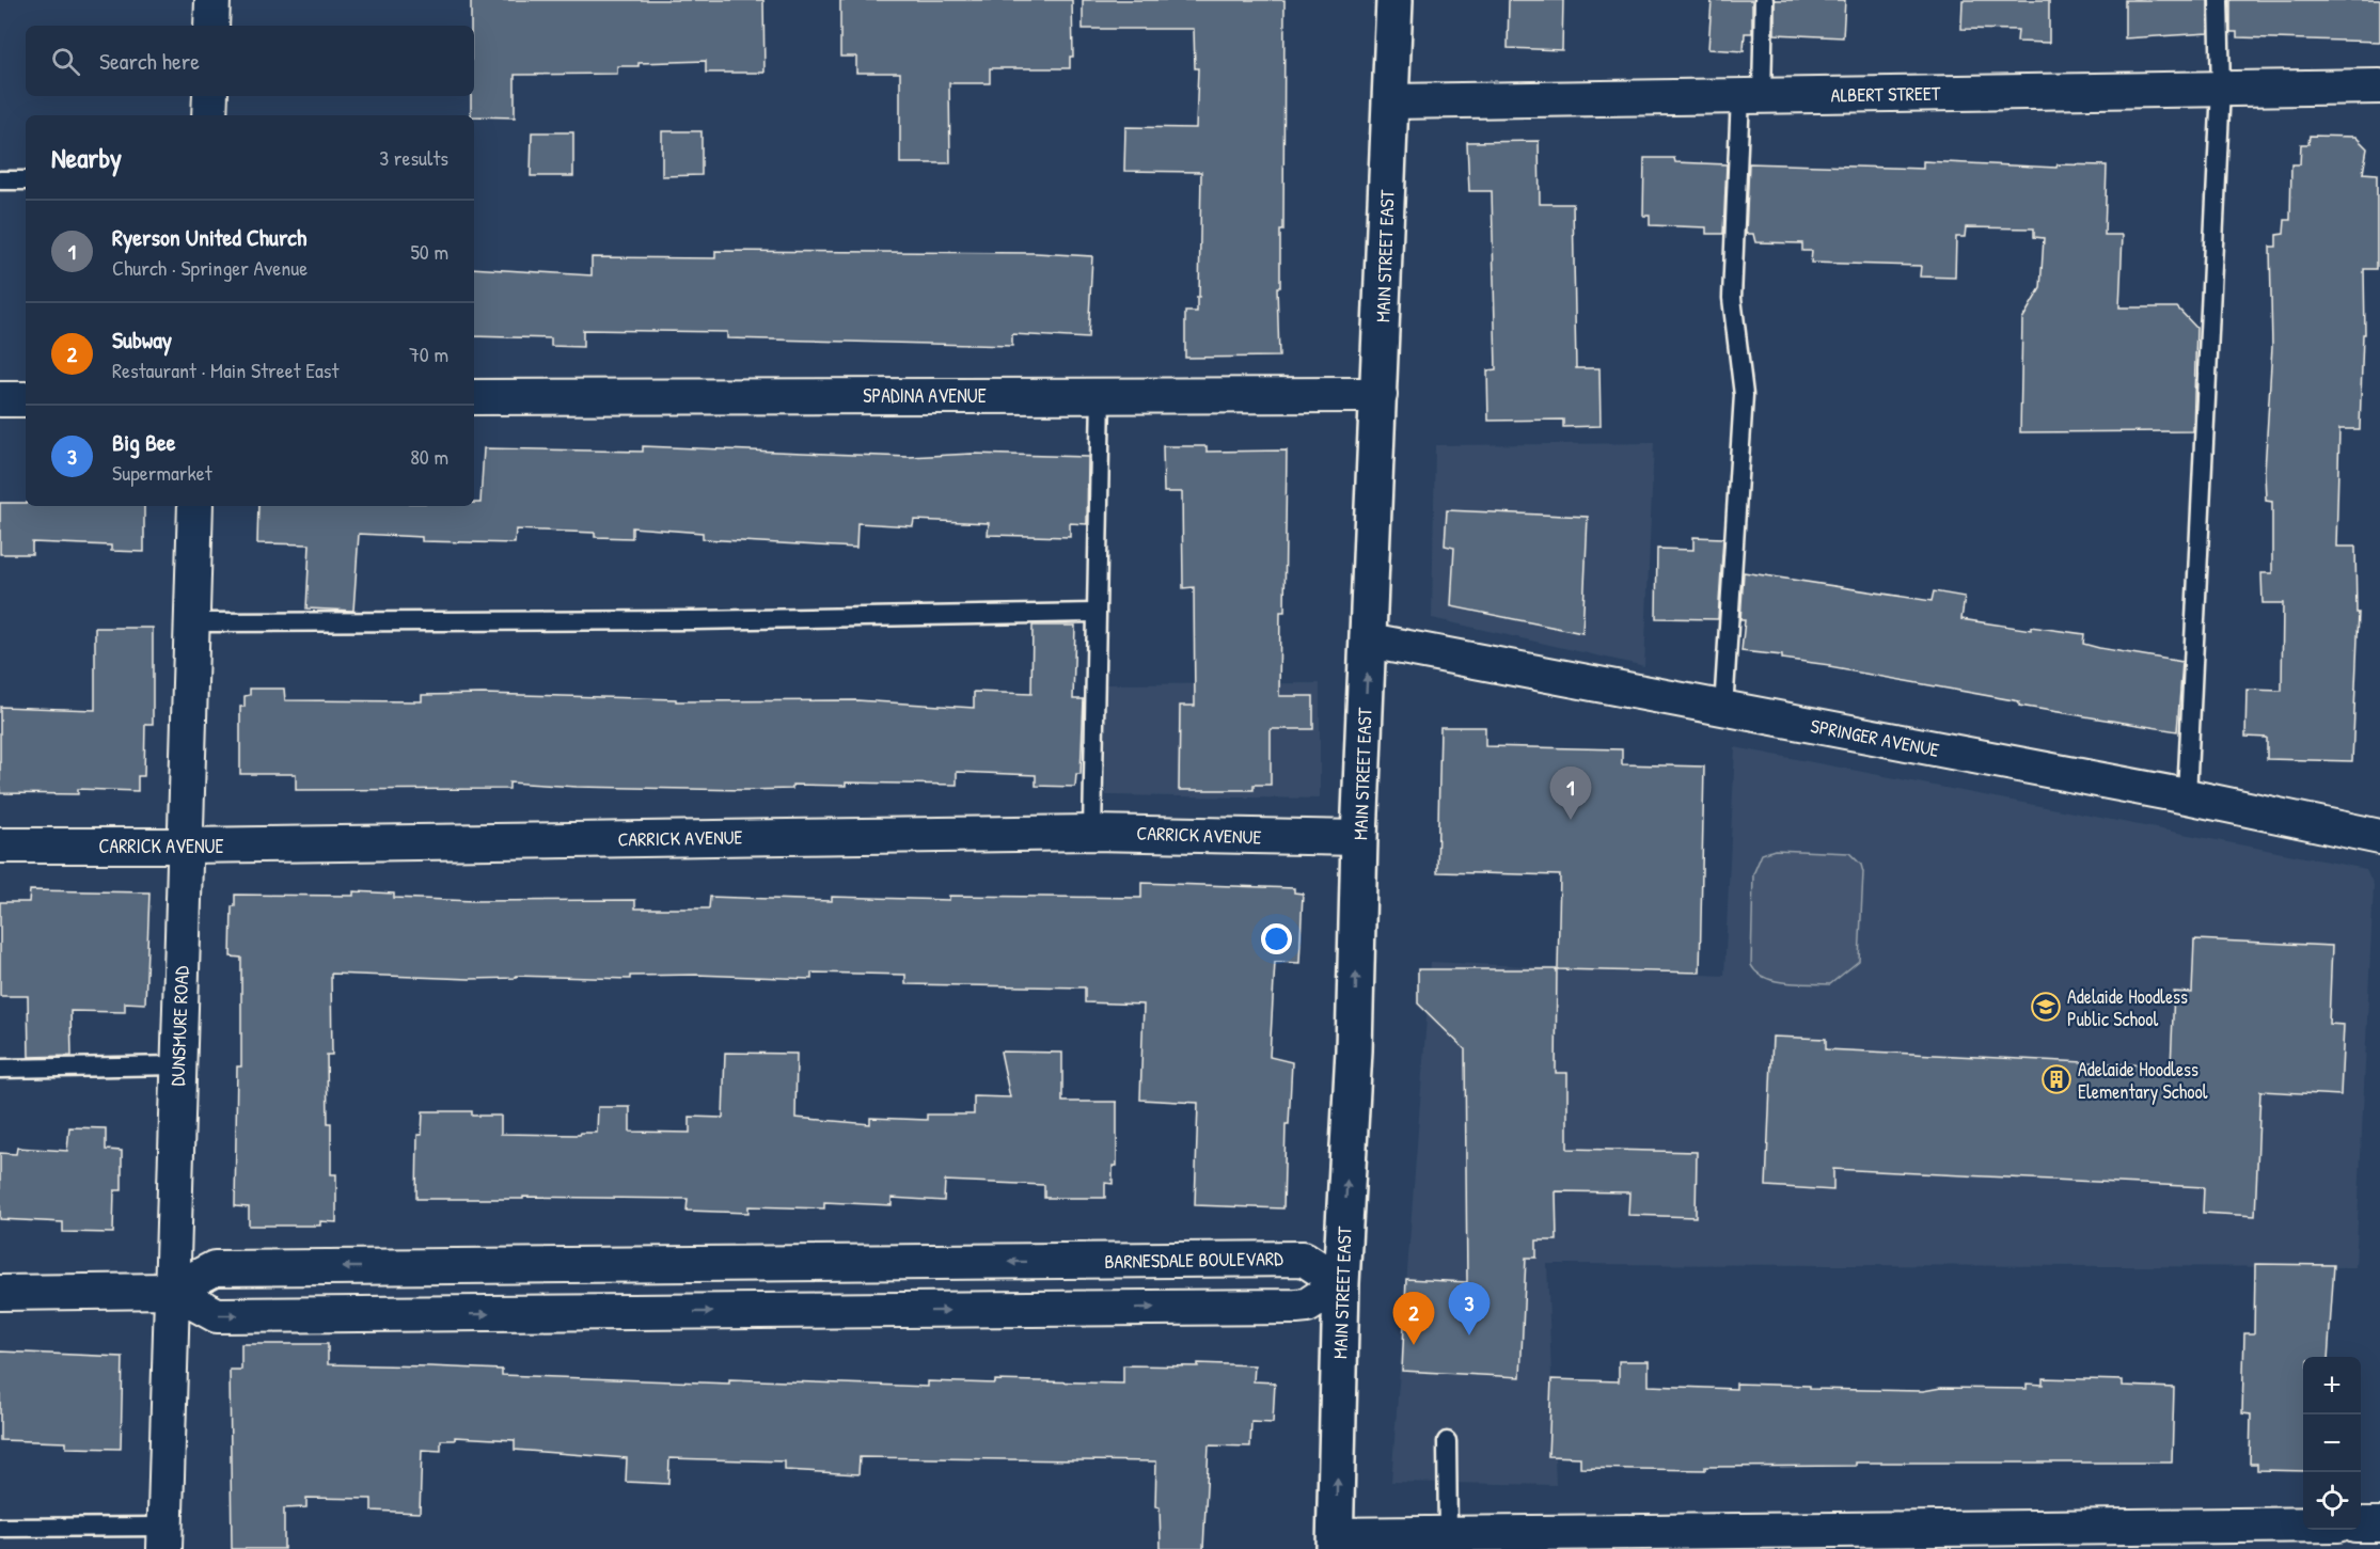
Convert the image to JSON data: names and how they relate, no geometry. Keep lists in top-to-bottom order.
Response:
{
  "streets": {
    "main road": ["MAIN STREET EAST"],
    "street": [
      "ALBERT STREET",
      "SPADINA AVENUE",
      "SPRINGER AVENUE",
      "CARRICK AVENUE",
      "DUNSMURE ROAD",
      "BARNESDALE BOULEVARD"
    ]
  },
  "crossings": [
    ["ALBERT STREET", "MAIN STREET EAST"],
    ["MAIN STREET EAST", "SPADINA AVENUE"],
    ["MAIN STREET EAST", "SPRINGER AVENUE"],
    ["MAIN STREET EAST", "CARRICK AVENUE"],
    ["MAIN STREET EAST", "BARNESDALE BOULEVARD"],
    ["CARRICK AVENUE", "DUNSMURE ROAD"],
    ["DUNSMURE ROAD", "BARNESDALE BOULEVARD"]
  ],
  "one_way": ["MAIN STREET EAST"],
  "places": {
    "school or university": ["Adelaide Hoodless Public School"],
    "building": ["Adelaide Hoodless Elementary School"]
  },
  "page": {
    "search": "Search here",
    "heading": ["Nearby", "3 results"],
    "list": [
      {
        "mark": "1",
        "name": "Ryerson United Church",
        "note": "Church · Springer Avenue",
        "value": "50 m"
      },
      {
        "mark": "2",
        "name": "Subway",
        "note": "Restaurant · Main Street East",
        "value": "70 m"
      },
      {
        "mark": "3",
        "name": "Big Bee",
        "note": "Supermarket",
        "value": "80 m"
      }
    ],
    "pins": ["1", "3", "2"],
    "map_buttons": ["+", "−"]
  }
}
